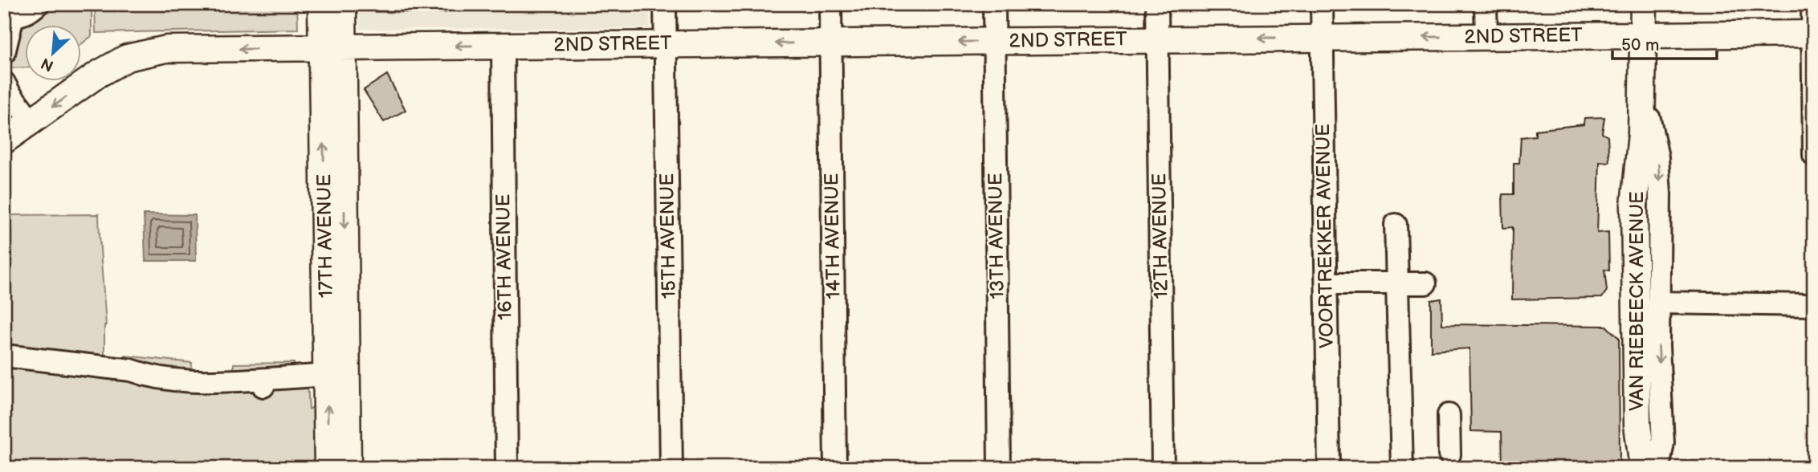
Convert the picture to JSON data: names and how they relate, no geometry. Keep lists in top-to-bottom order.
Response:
{
  "streets": {
    "main road": ["2ND STREET", "17TH AVENUE", "VAN RIEBEECK AVENUE"],
    "street": [
      "15TH AVENUE",
      "14TH AVENUE",
      "13TH AVENUE",
      "12TH AVENUE",
      "VOORTREKKER AVENUE",
      "16TH AVENUE"
    ]
  },
  "crossings": [
    ["2ND STREET", "17TH AVENUE"],
    ["2ND STREET", "15TH AVENUE"],
    ["2ND STREET", "14TH AVENUE"],
    ["2ND STREET", "13TH AVENUE"],
    ["2ND STREET", "12TH AVENUE"],
    ["2ND STREET", "VOORTREKKER AVENUE"],
    ["2ND STREET", "16TH AVENUE"],
    ["2ND STREET", "VAN RIEBEECK AVENUE"]
  ],
  "one_way": ["2ND STREET"],
  "scale_bar": "50 m",
  "north": "bottom left"
}
